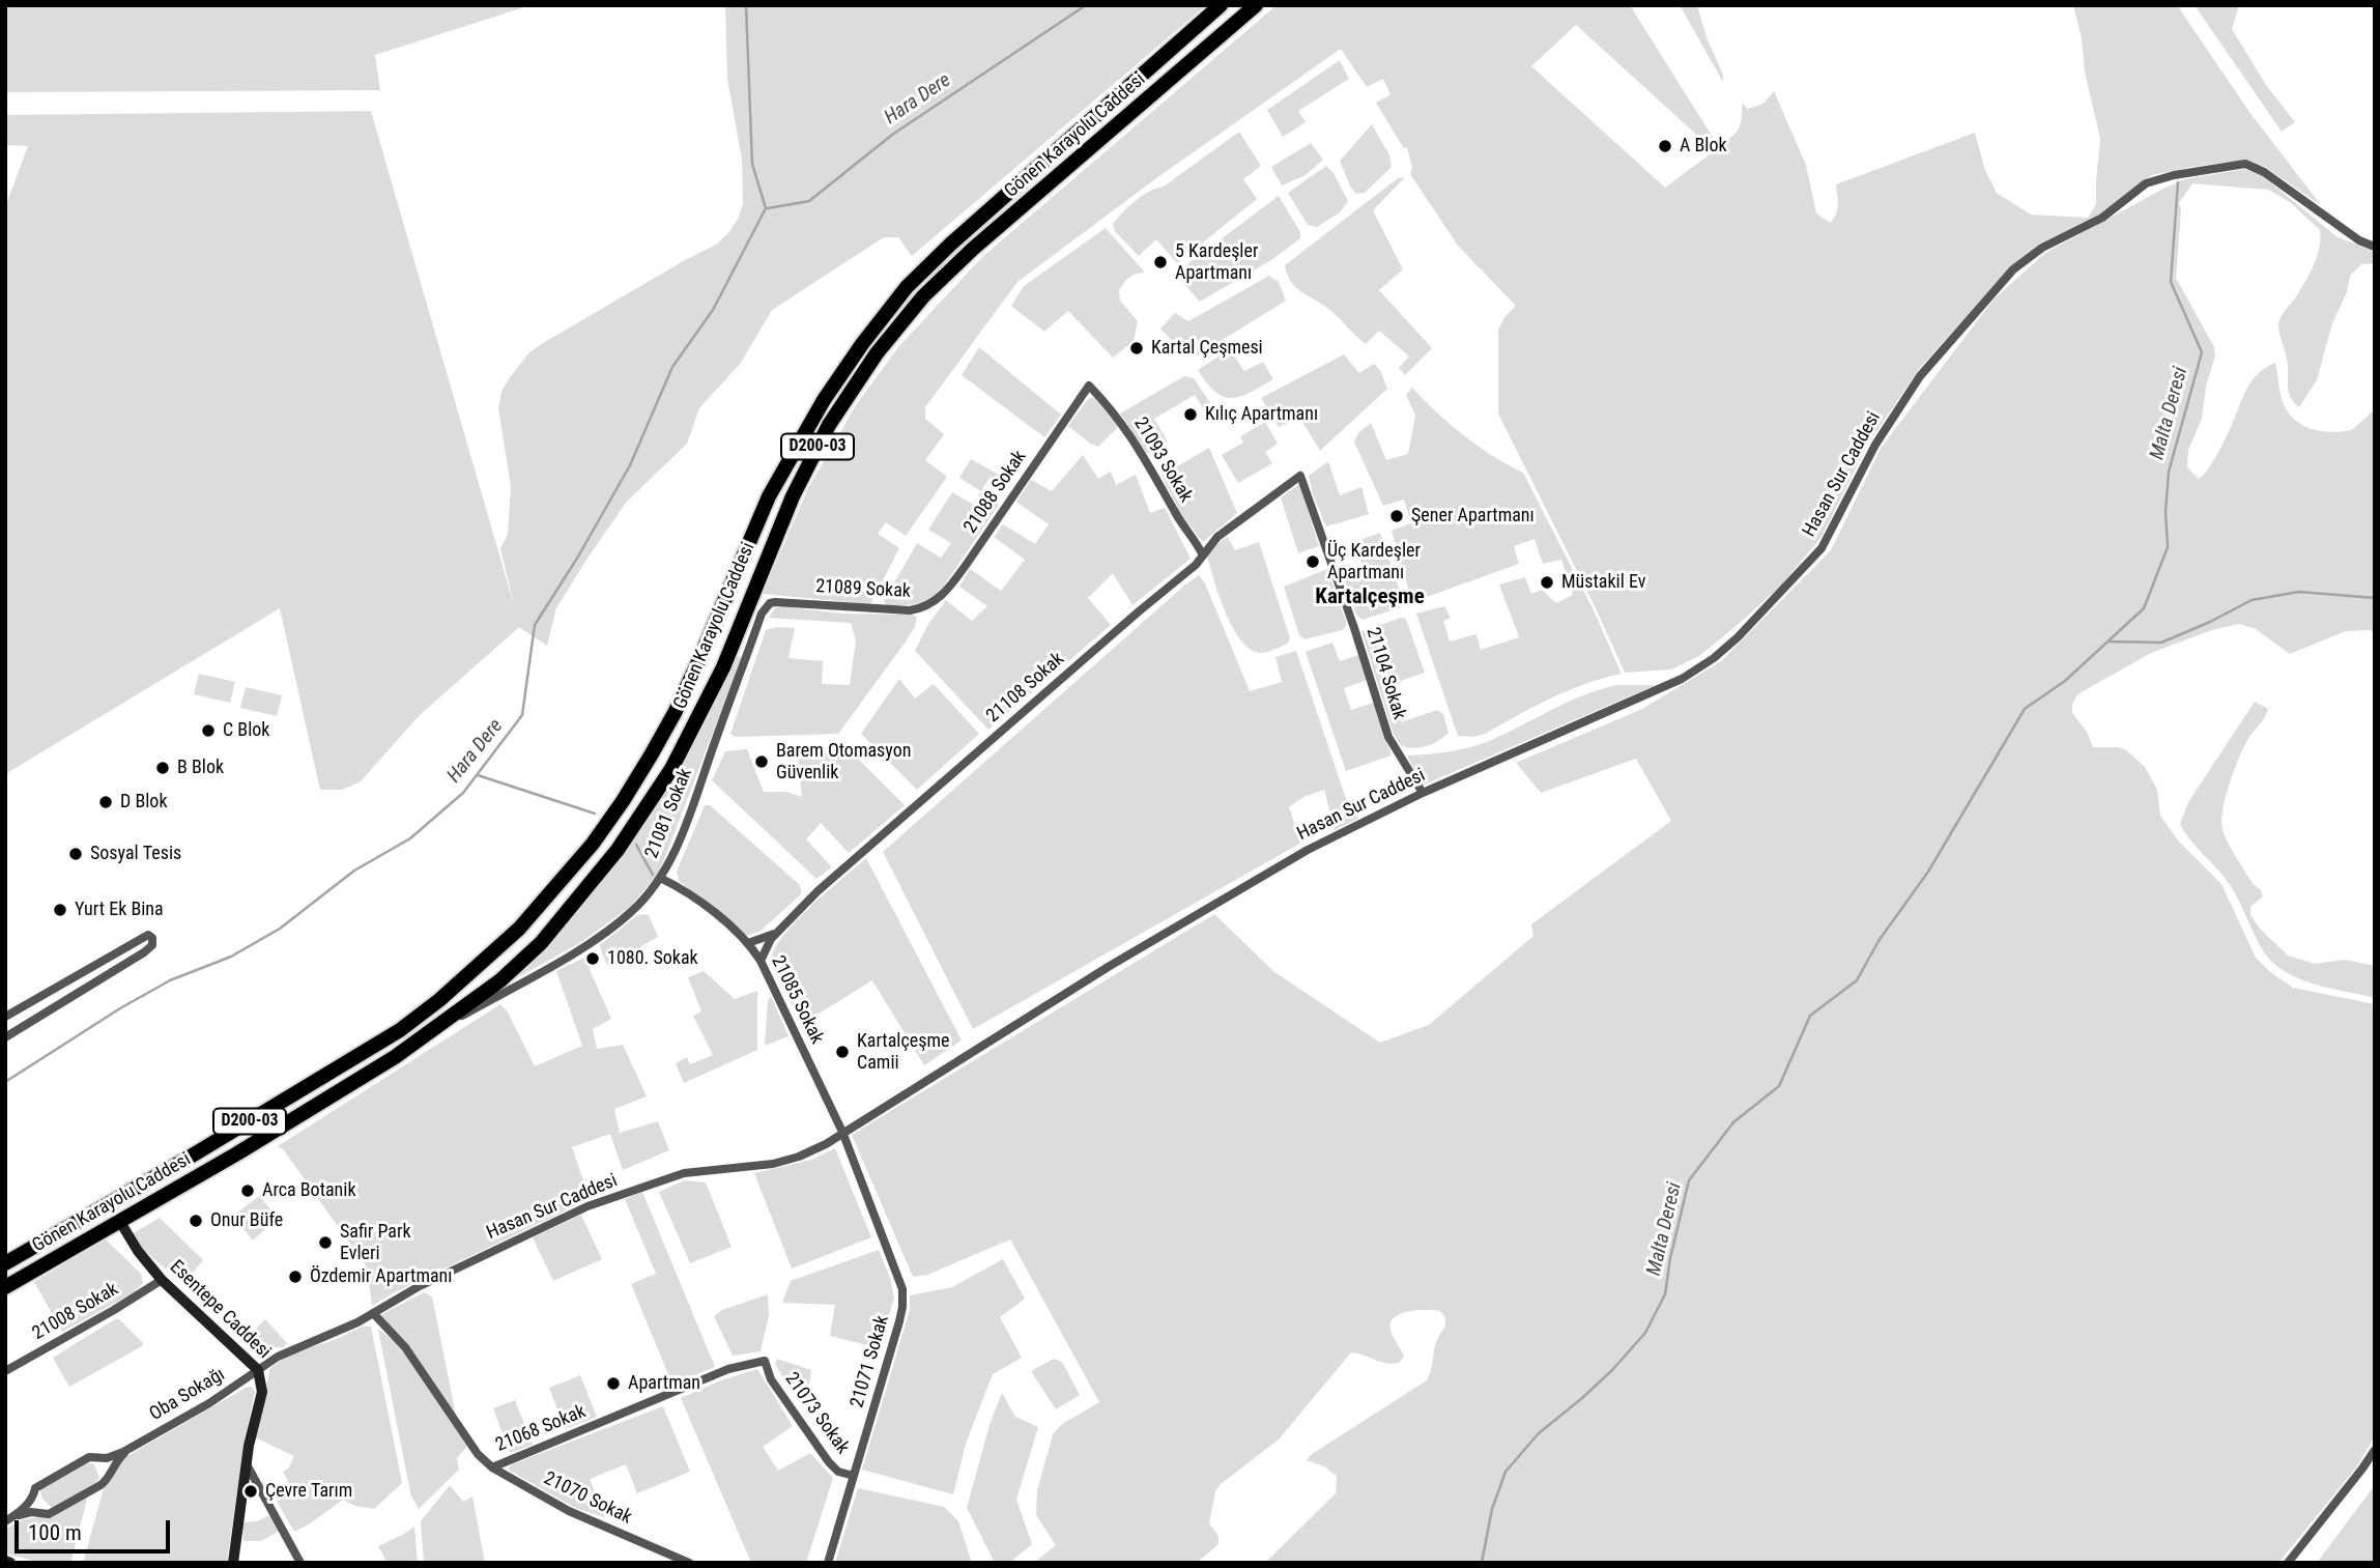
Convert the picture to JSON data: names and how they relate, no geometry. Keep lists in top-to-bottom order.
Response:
{
  "streets": {
    "highway": ["Gönen Karayolu Caddesi", "D200-03"],
    "main road": ["Esentepe Caddesi"],
    "street": [
      "21093 Sokak",
      "Hasan Sur Caddesi",
      "21088 Sokak",
      "21089 Sokak",
      "21104 Sokak",
      "21108 Sokak",
      "21081 Sokak",
      "21085 Sokak",
      "21008 Sokak",
      "21071 Sokak",
      "Oba Sokağı",
      "21073 Sokak",
      "21068 Sokak",
      "21070 Sokak"
    ]
  },
  "crossings": [
    ["Gönen Karayolu Caddesi", "21081 Sokak"],
    ["Gönen Karayolu Caddesi", "Esentepe Caddesi"],
    ["21093 Sokak", "21088 Sokak"],
    ["21093 Sokak", "21108 Sokak"],
    ["Hasan Sur Caddesi", "21104 Sokak"],
    ["Hasan Sur Caddesi", "21085 Sokak"],
    ["Hasan Sur Caddesi", "Esentepe Caddesi"],
    ["Hasan Sur Caddesi", "21071 Sokak"],
    ["Hasan Sur Caddesi", "Oba Sokağı"],
    ["Hasan Sur Caddesi", "21070 Sokak"],
    ["21088 Sokak", "21089 Sokak"],
    ["21089 Sokak", "21081 Sokak"],
    ["21104 Sokak", "21108 Sokak"],
    ["21108 Sokak", "21085 Sokak"],
    ["21081 Sokak", "21085 Sokak"],
    ["21085 Sokak", "21071 Sokak"],
    ["Esentepe Caddesi", "21008 Sokak"],
    ["Esentepe Caddesi", "Oba Sokağı"],
    ["21071 Sokak", "21073 Sokak"],
    ["21073 Sokak", "21068 Sokak"],
    ["21068 Sokak", "21070 Sokak"]
  ],
  "districts": ["Kartalçeşme"],
  "water": ["Hara Dere", "Malta Deresi"],
  "places": [
    "A Blok",
    "5 Kardeşler Apartmanı",
    "Kartal Çeşmesi",
    "Kılıç Apartmanı",
    "Şener Apartmanı",
    "Üç Kardeşler Apartmanı",
    "Müstakil Ev",
    "C Blok",
    "Barem Otomasyon Güvenlik",
    "B Blok",
    "D Blok",
    "Sosyal Tesis",
    "Yurt Ek Bina",
    "1080. Sokak",
    "Kartalçeşme Camii",
    "Arca Botanik",
    "Onur Büfe",
    "Safir Park Evleri",
    "Özdemir Apartmanı",
    "Apartman",
    "Çevre Tarım"
  ],
  "scale_bar": "100 m"
}
